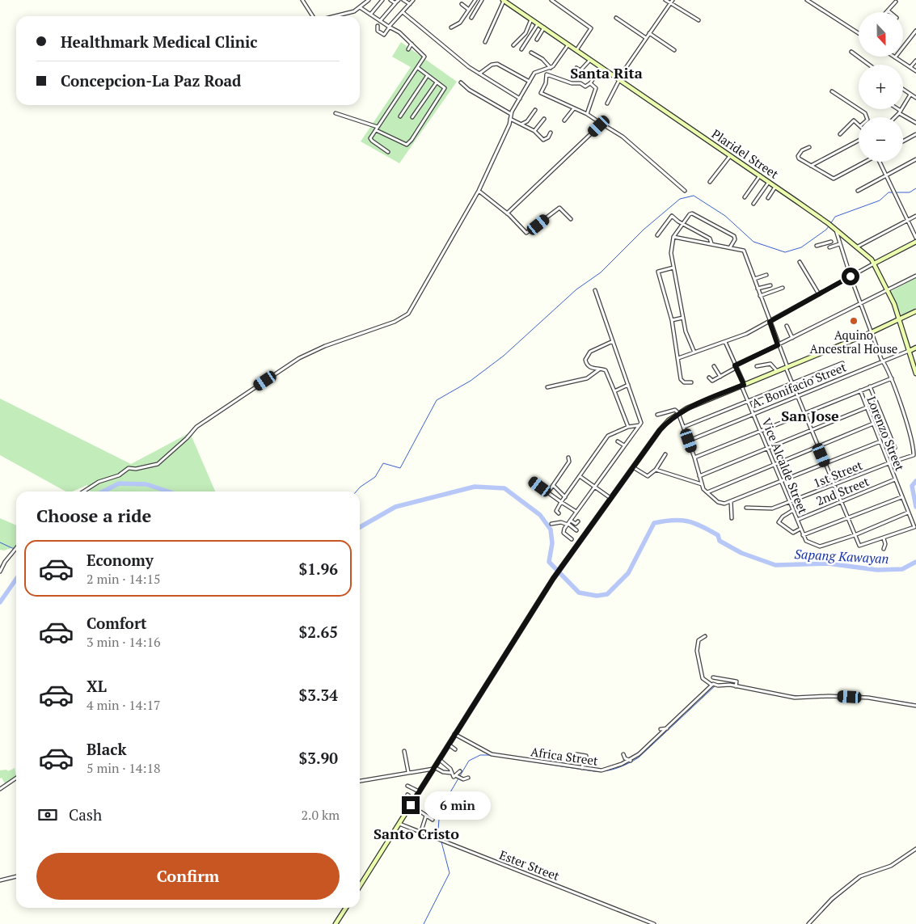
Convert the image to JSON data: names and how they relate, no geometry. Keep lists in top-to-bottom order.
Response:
{
  "streets": {
    "main road": ["Plaridel Street", "A. Bonifacio Street"],
    "street": [
      "Lorenzo Street",
      "Vice Alcalde Street",
      "1st Street",
      "2nd Street",
      "Africa Street",
      "Ester Street"
    ]
  },
  "crossings": [
    ["Plaridel Street", "A. Bonifacio Street"],
    ["A. Bonifacio Street", "Vice Alcalde Street"],
    ["Lorenzo Street", "1st Street"],
    ["Lorenzo Street", "2nd Street"],
    ["Vice Alcalde Street", "1st Street"],
    ["Vice Alcalde Street", "2nd Street"]
  ],
  "districts": ["Santa Rita", "San Jose", "Santo Cristo"],
  "water": ["Sapang Kawayan"],
  "places": ["Aquino Ancestral House"],
  "north": "bottom",
  "page": {
    "map_buttons": ["+", "−"],
    "banner": ["Healthmark Medical Clinic", "Concepcion-La Paz Road"],
    "heading": "Choose a ride",
    "list": [
      {
        "name": "Economy",
        "note": "2 min · 14:15",
        "value": "$1.96"
      },
      {
        "name": "Comfort",
        "note": "3 min · 14:16",
        "value": "$2.65"
      },
      {
        "name": "XL",
        "note": "4 min · 14:17",
        "value": "$3.34"
      },
      {
        "name": "Black",
        "note": "5 min · 14:18",
        "value": "$3.90"
      }
    ],
    "bubble": "6 min",
    "pay": ["Cash", "2.0 km"],
    "buttons": "Confirm"
  }
}
